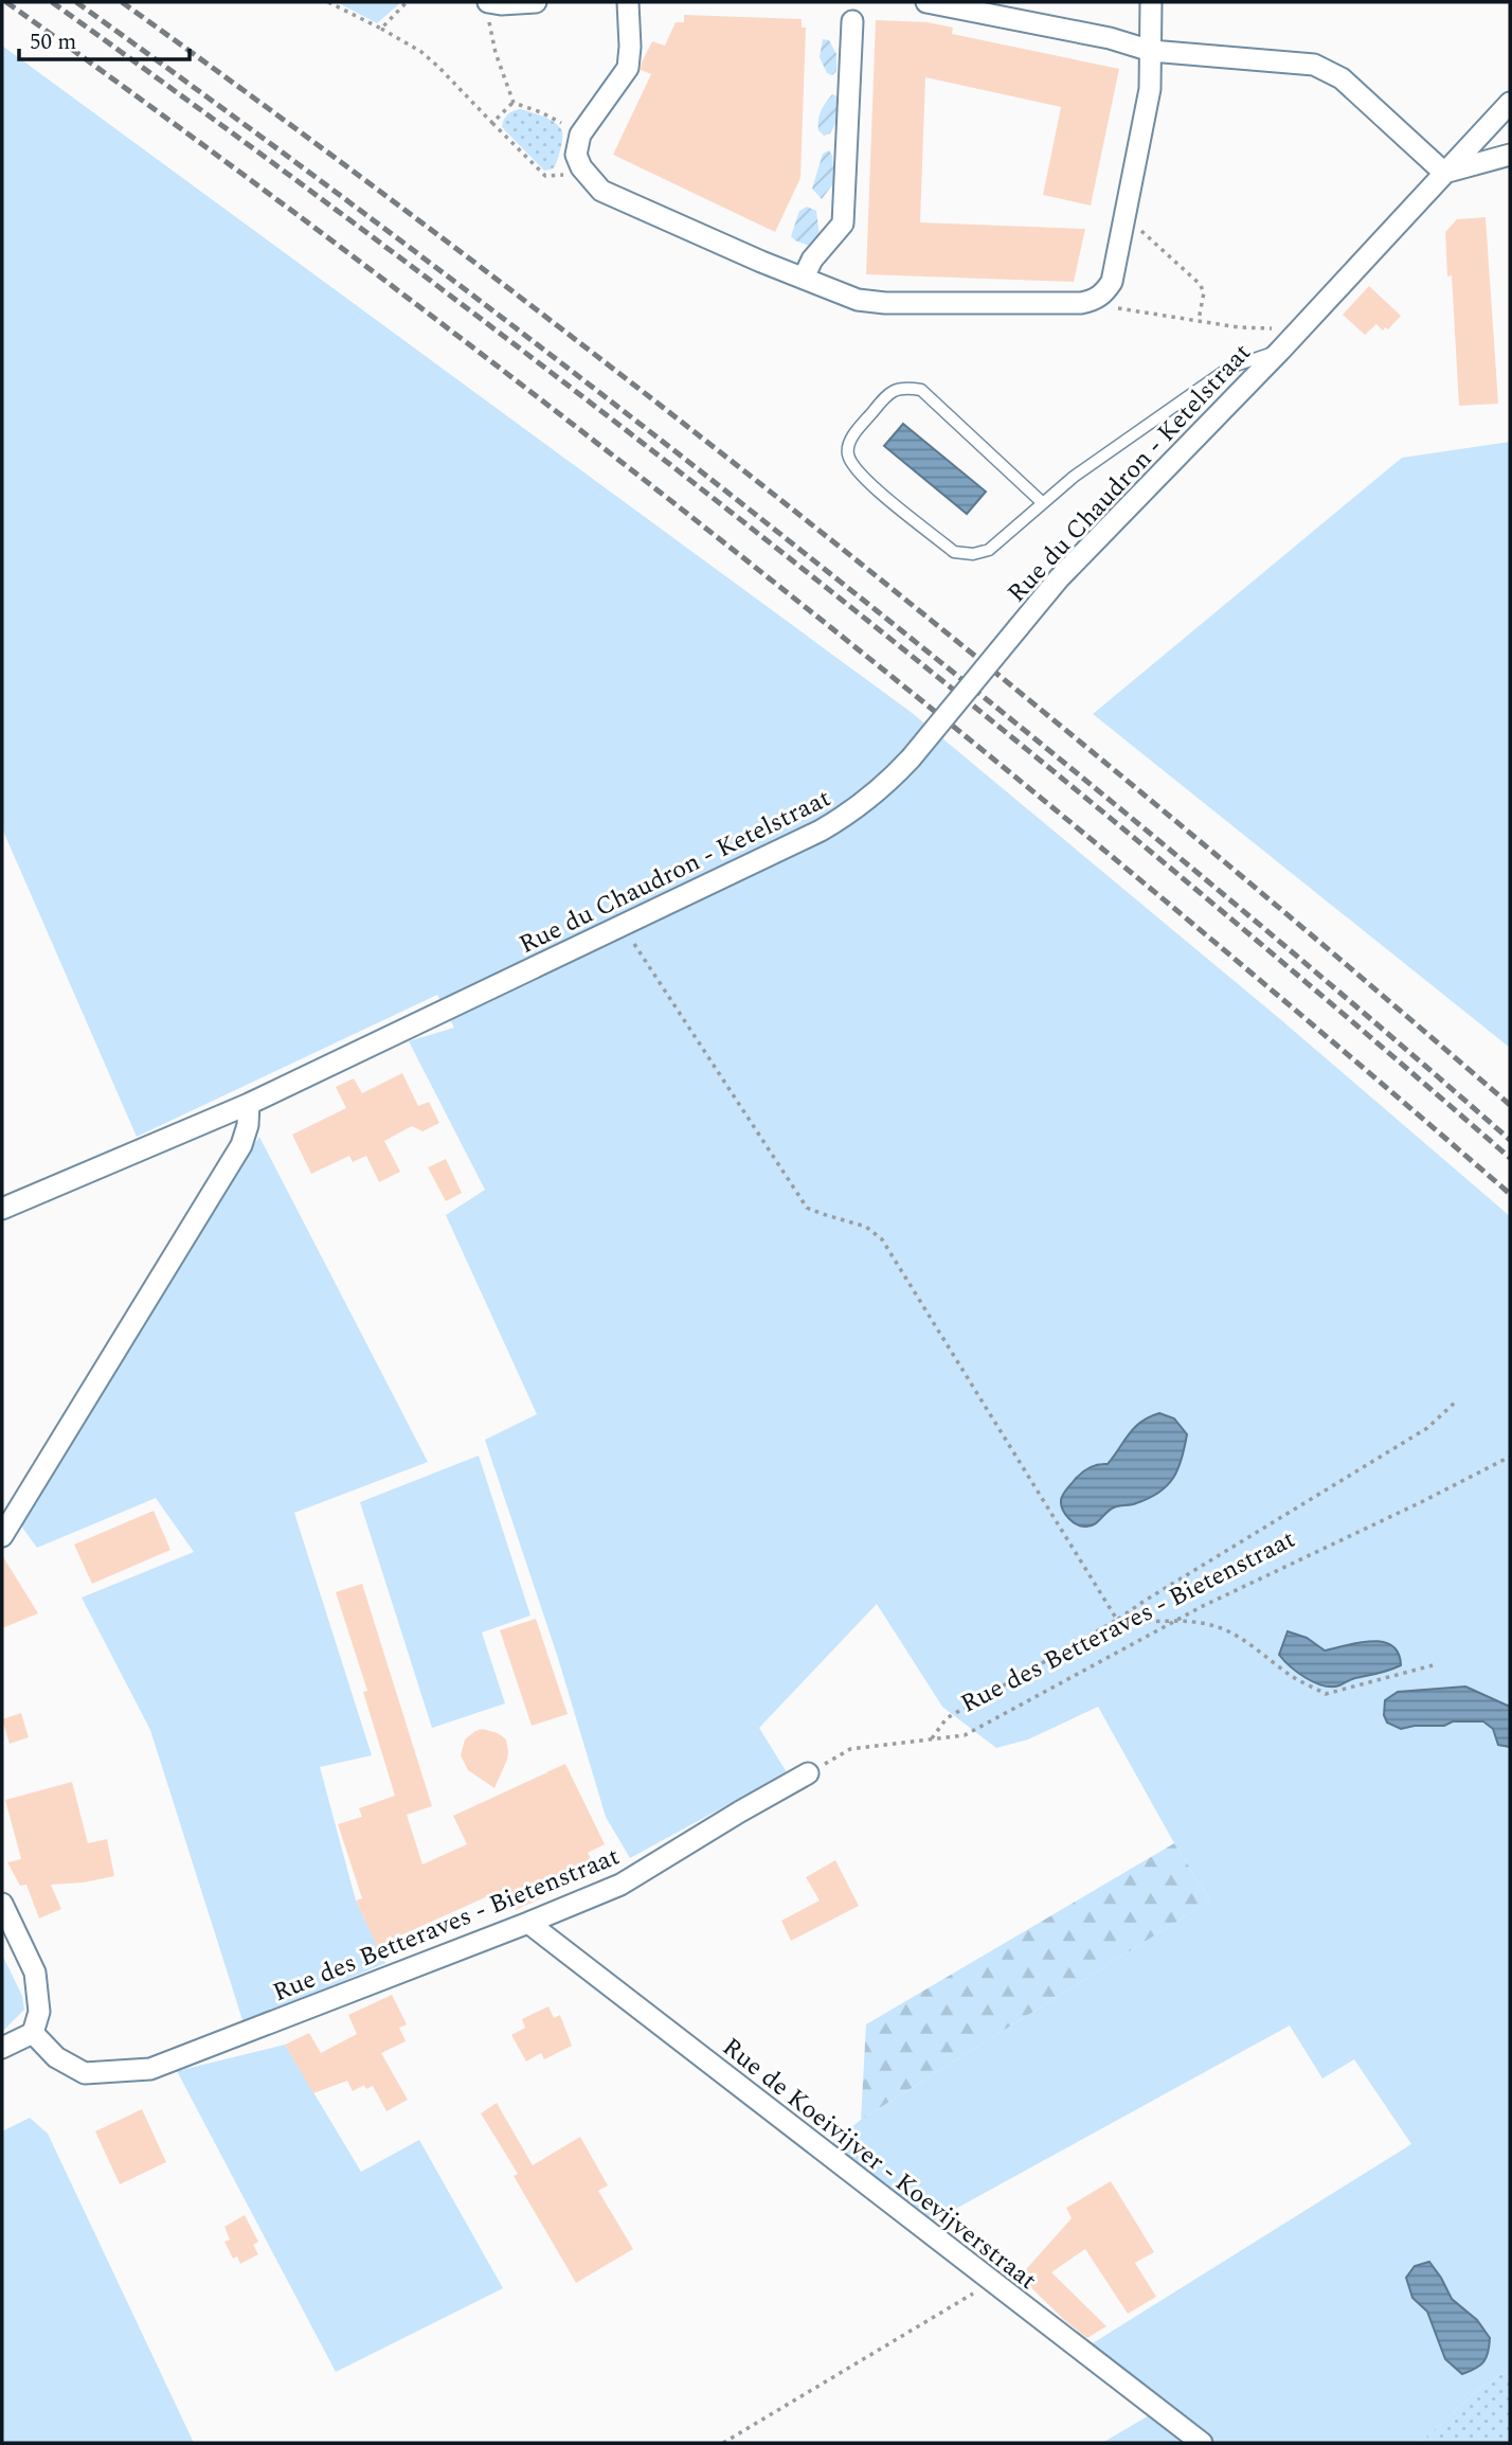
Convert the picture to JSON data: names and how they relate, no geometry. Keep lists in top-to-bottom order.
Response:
{
  "streets": {
    "street": ["Rue du Chaudron - Ketelstraat", "Rue des Betteraves - Bietenstraat", "Rue de Koeivijver - Koevijverstraat"]
  },
  "crossings": [
    ["Rue des Betteraves - Bietenstraat", "Rue de Koeivijver - Koevijverstraat"]
  ],
  "scale_bar": "50 m"
}
